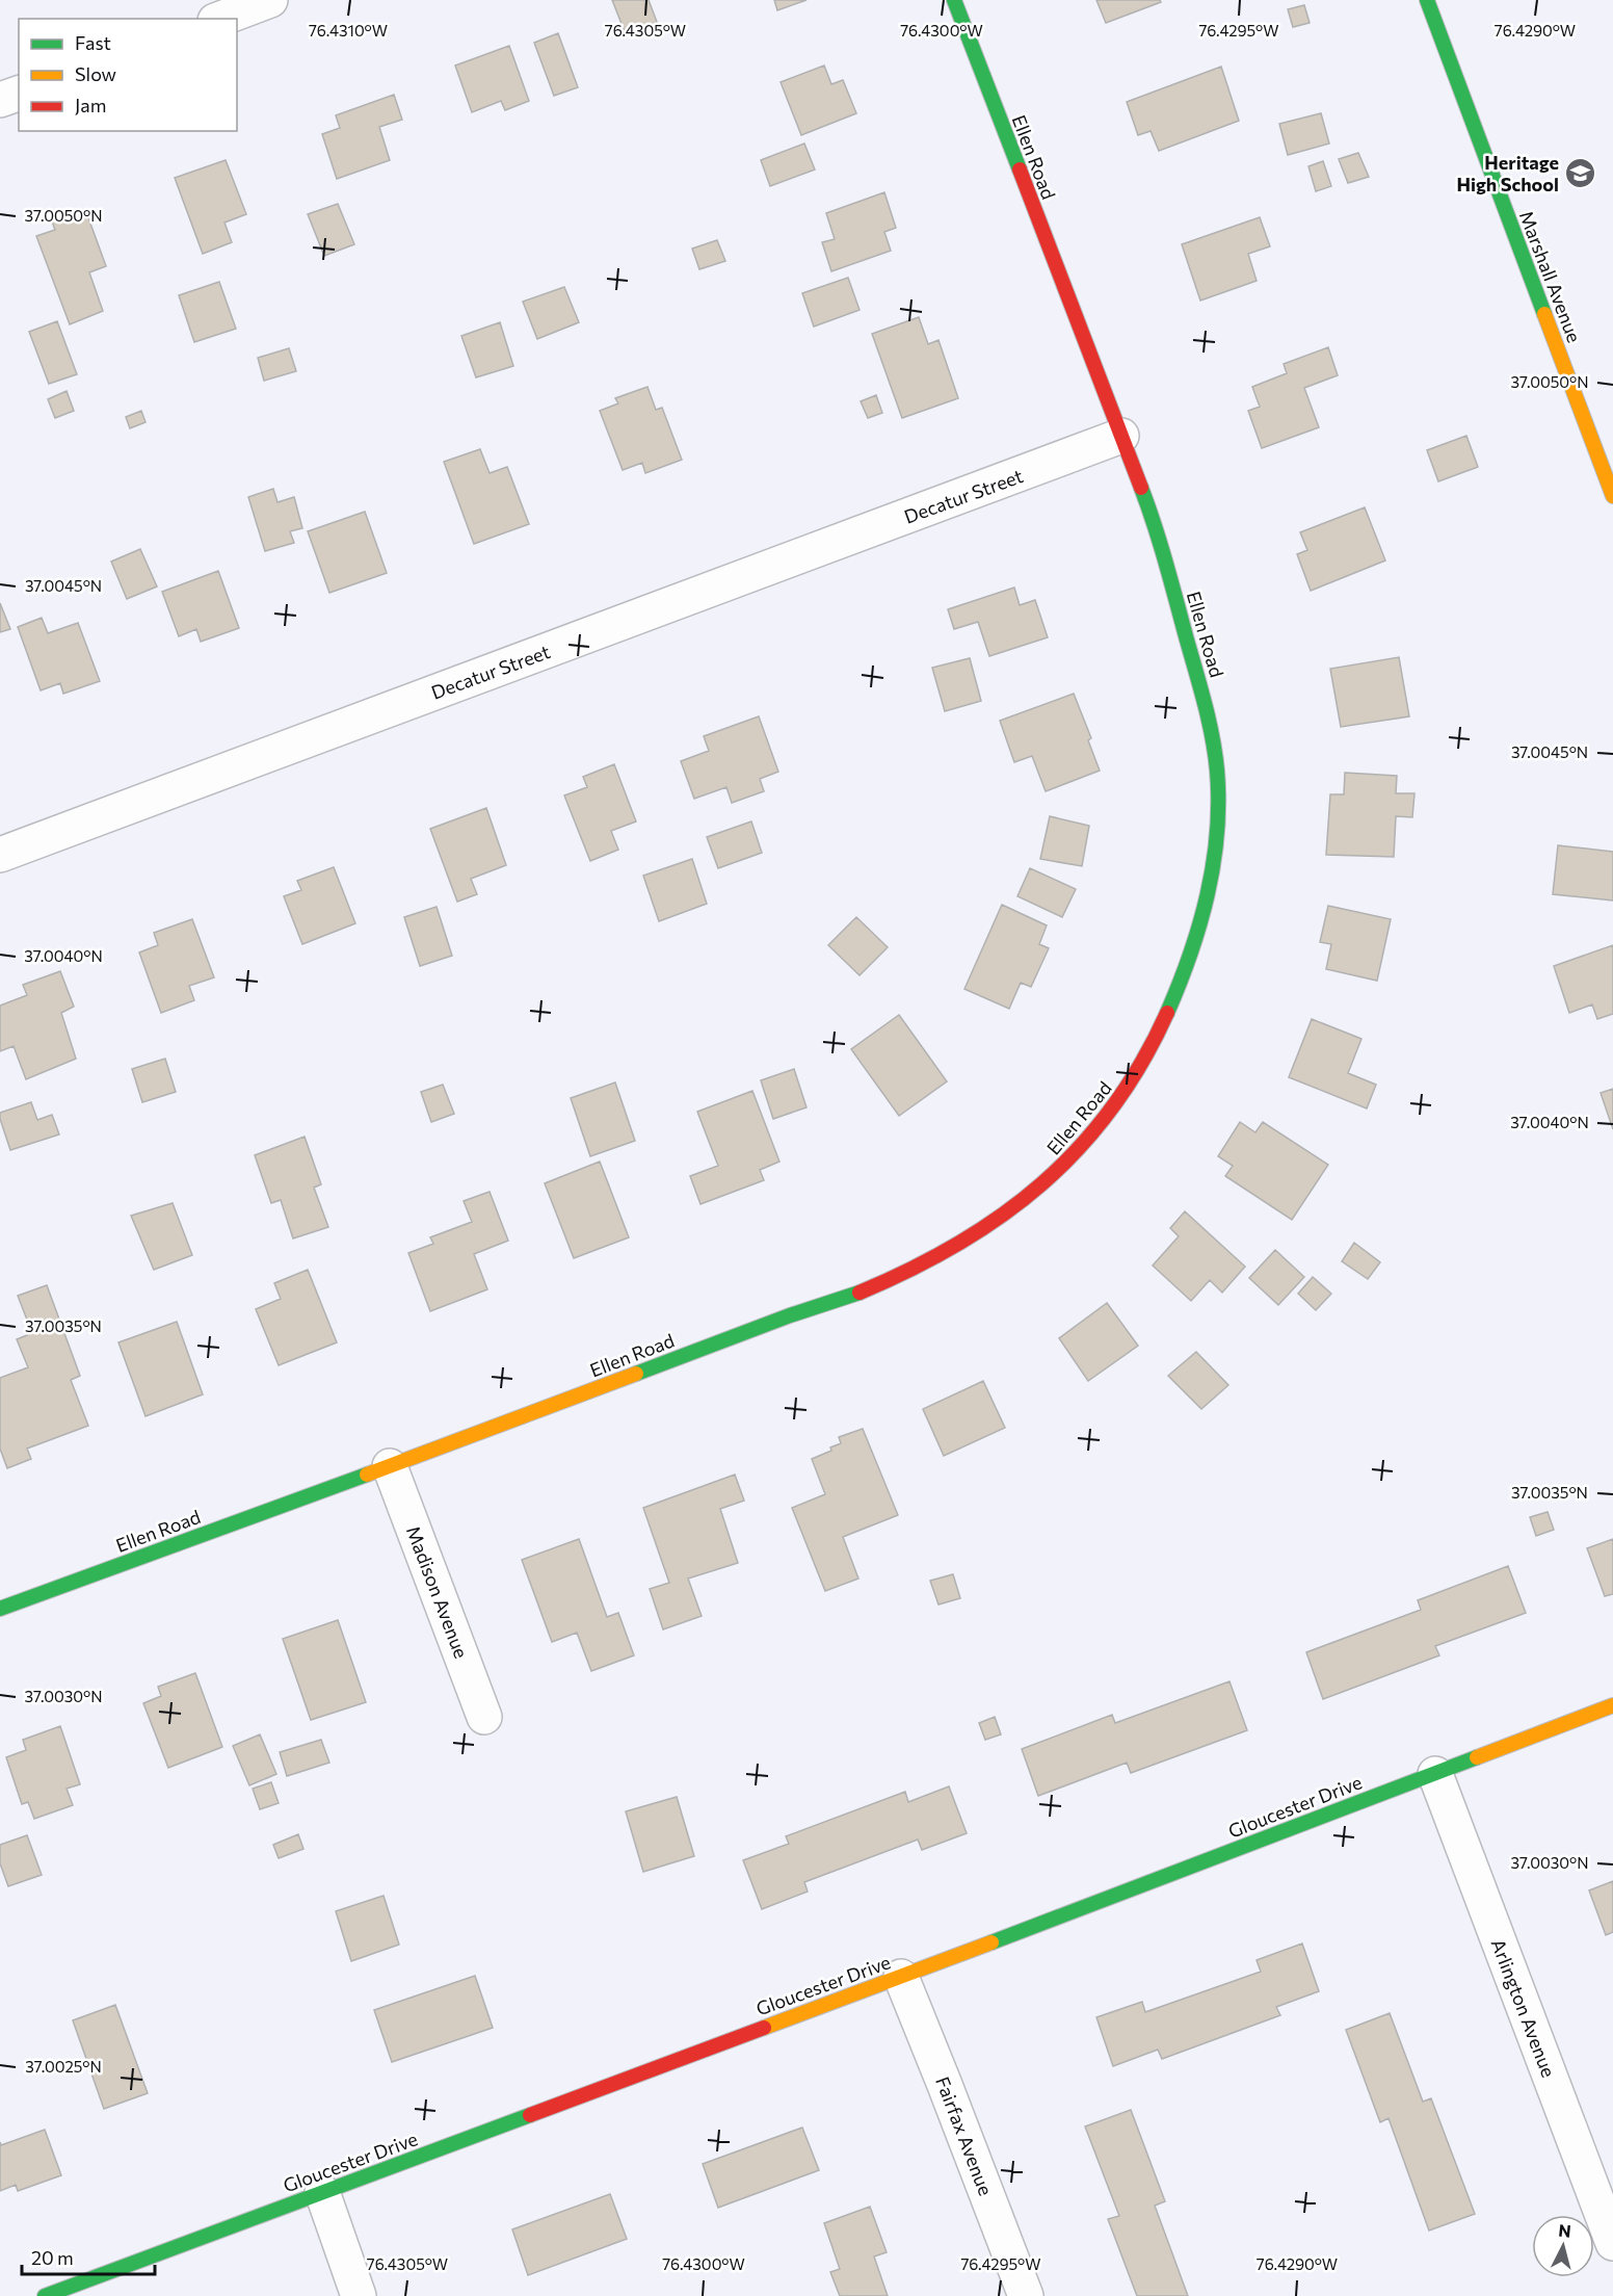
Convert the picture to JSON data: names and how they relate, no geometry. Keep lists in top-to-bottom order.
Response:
{
  "streets": {
    "street": [
      "Ellen Road",
      "Marshall Avenue",
      "Decatur Street",
      "Madison Avenue",
      "Gloucester Drive",
      "Arlington Avenue",
      "Fairfax Avenue"
    ]
  },
  "crossings": [
    ["Ellen Road", "Decatur Street"],
    ["Ellen Road", "Madison Avenue"],
    ["Gloucester Drive", "Arlington Avenue"],
    ["Gloucester Drive", "Fairfax Avenue"]
  ],
  "places": {
    "school or university": ["Heritage High School"]
  },
  "legend": ["Fast", "Slow", "Jam"],
  "scale_bar": "20 m",
  "north": "top",
  "coordinates": [
    "76.4310°W",
    "76.4305°W",
    "76.4300°W",
    "76.4295°W",
    "76.4290°W",
    "37.0050°N",
    "37.0045°N",
    "37.0040°N",
    "37.0035°N",
    "37.0030°N",
    "37.0025°N"
  ]
}
